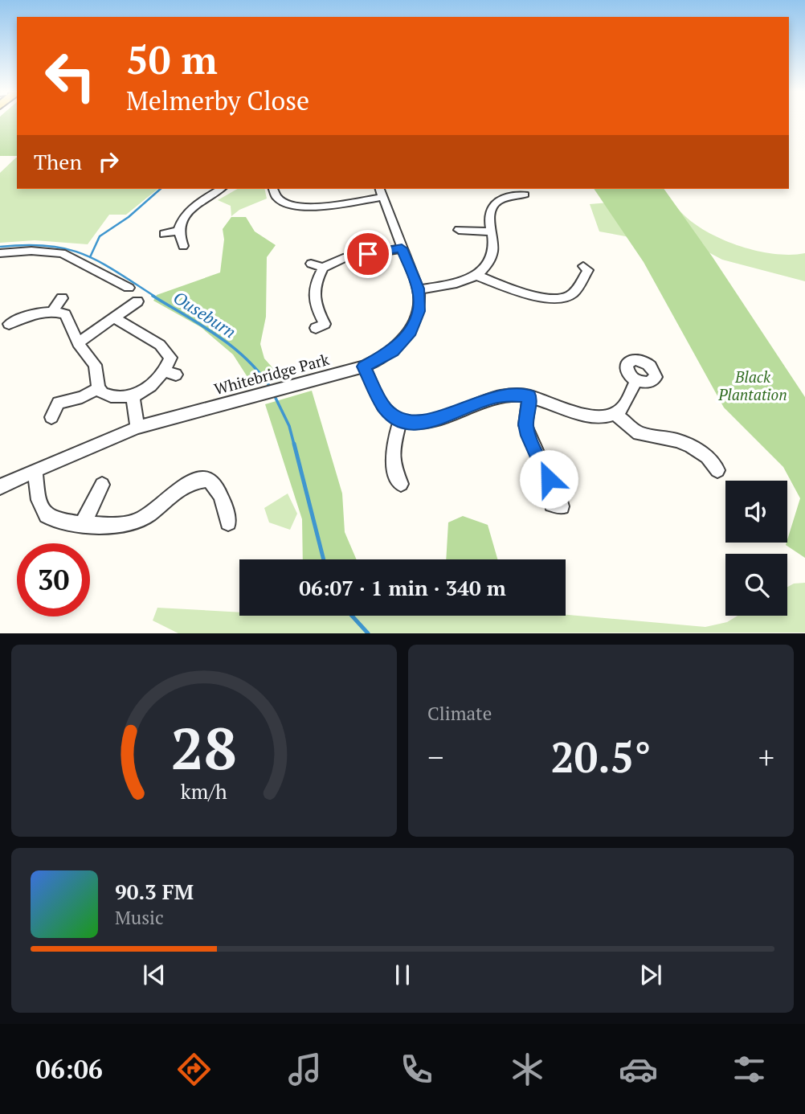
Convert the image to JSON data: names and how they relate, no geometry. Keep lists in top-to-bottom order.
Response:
{
  "streets": {
    "street": ["Whitebridge Park"]
  },
  "water": ["Ouseburn"],
  "parks": ["Black Plantation"],
  "page": {
    "turn": ["50 m", "Melmerby Close"],
    "then": "Then",
    "limit": "30",
    "trip": "06:07 · 1 min · 340 m",
    "tile": "Climate",
    "heat": ["−", "20.5°", "+"],
    "song": ["90.3 FM", "Music"],
    "tabs": "06:06",
    "gauge": ["28", "km/h"]
  }
}
